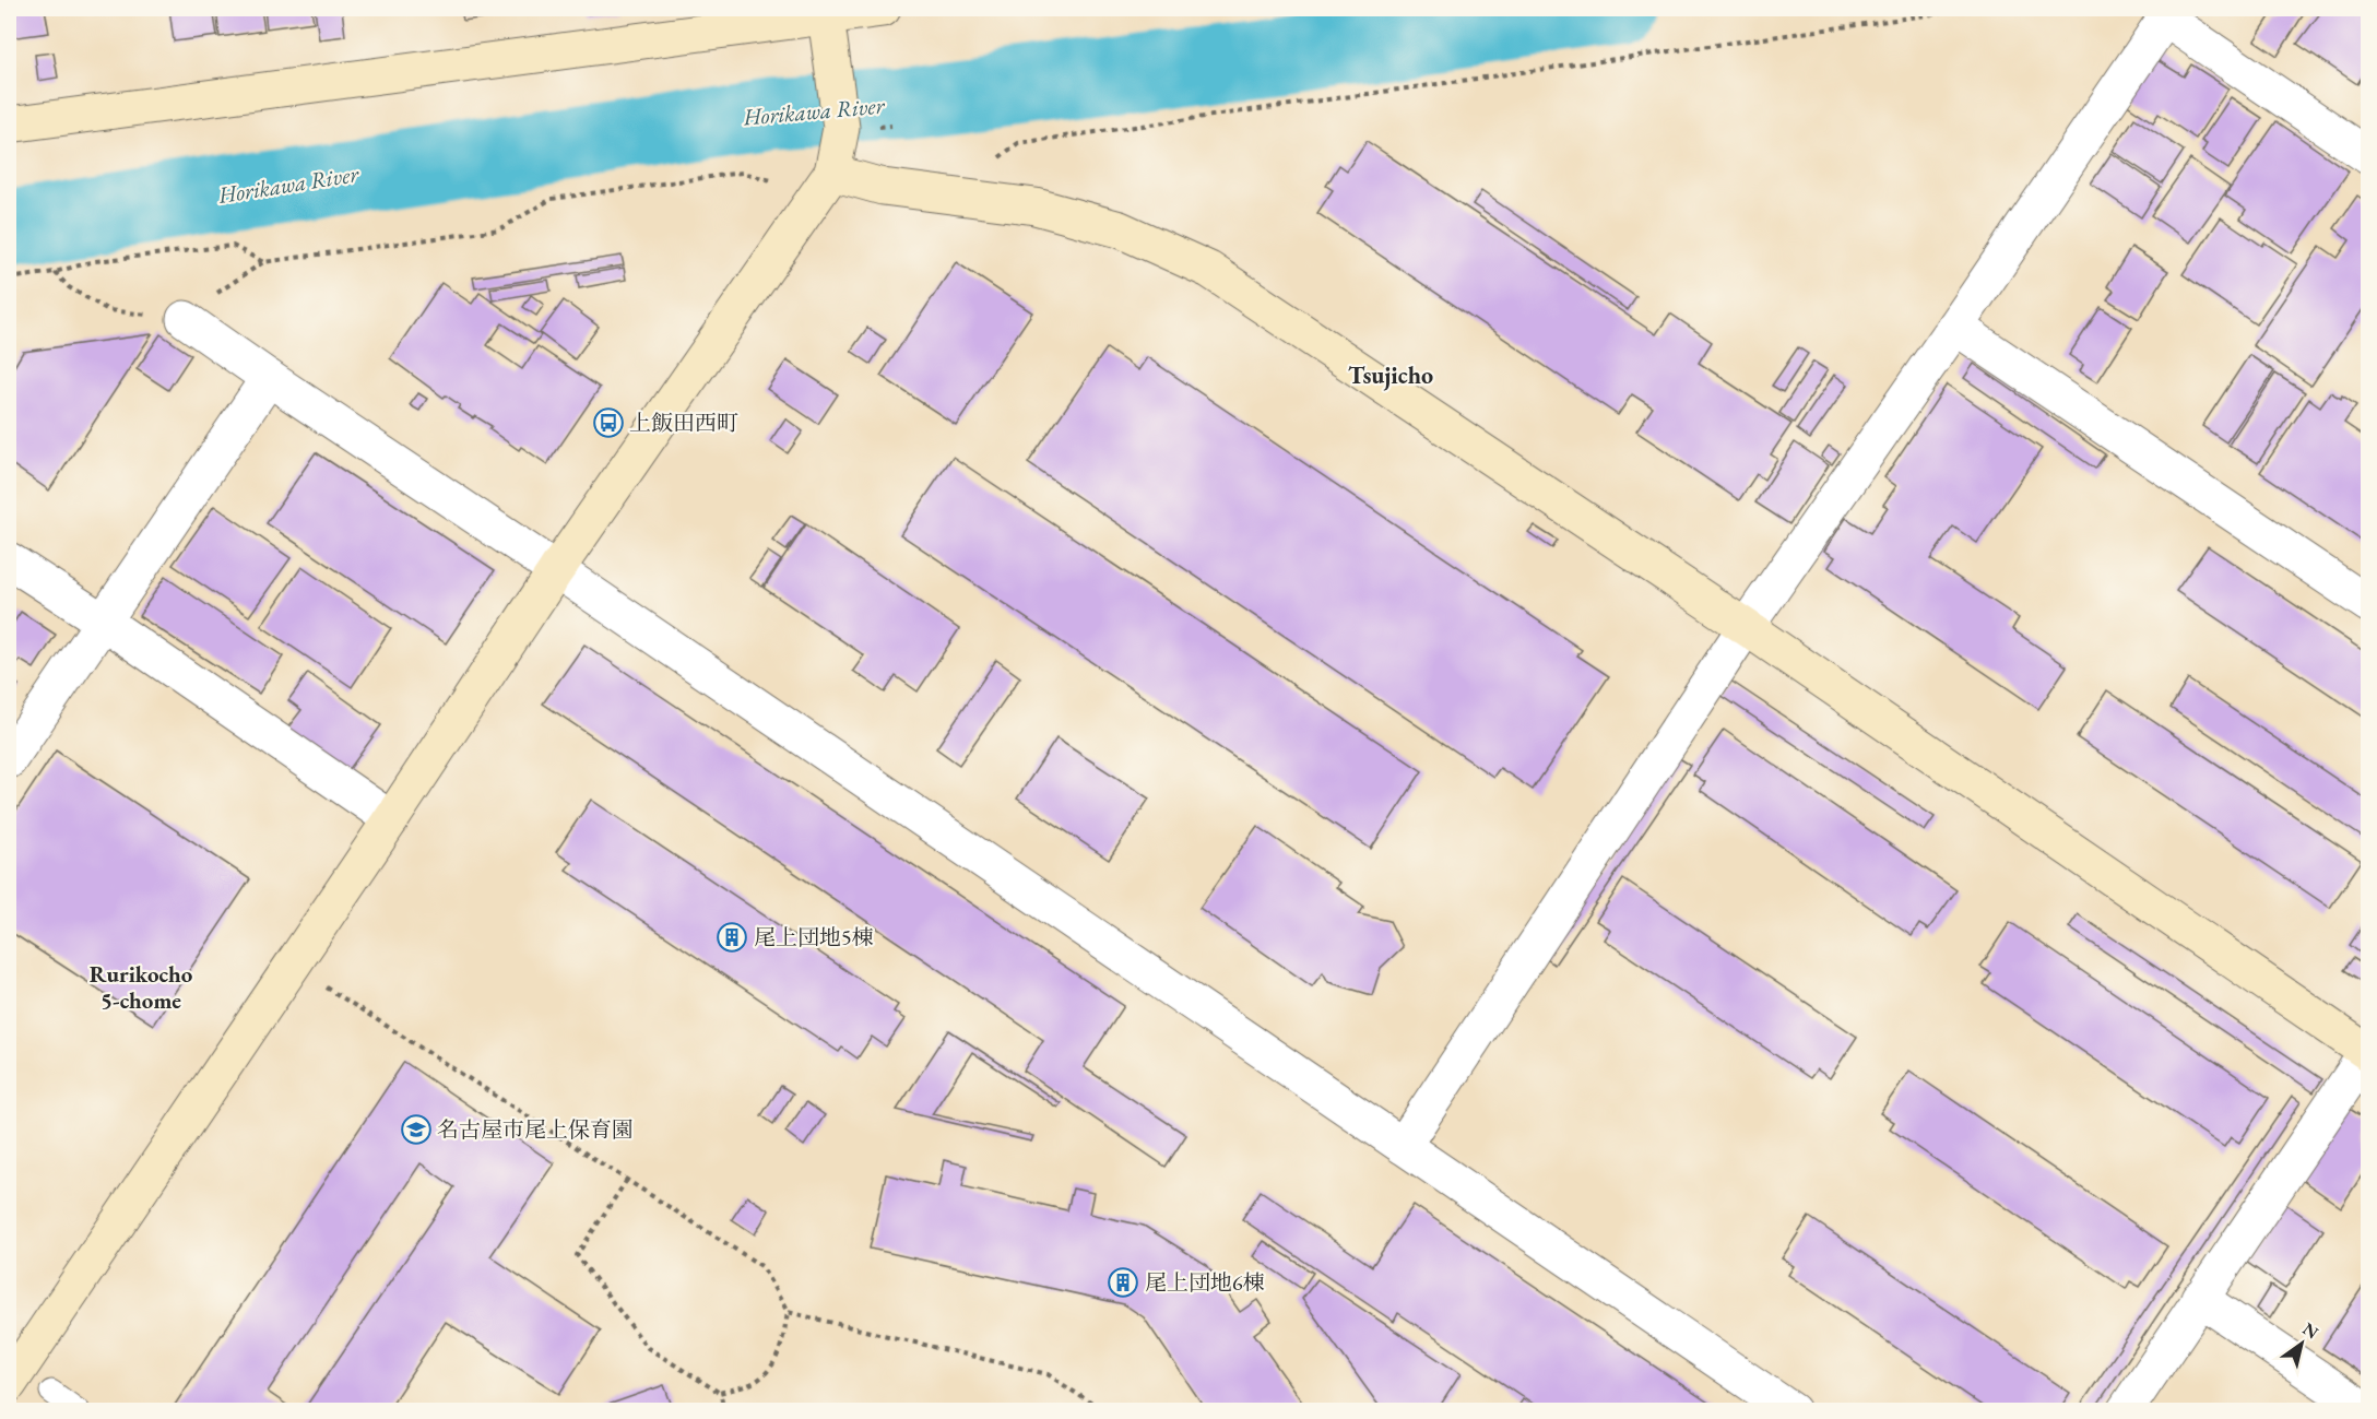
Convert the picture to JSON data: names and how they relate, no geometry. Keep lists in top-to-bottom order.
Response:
{
  "districts": ["Tsujicho", "Rurikocho 5-chome"],
  "water": ["Horikawa River"],
  "places": {
    "bus stop": ["上飯田西町"],
    "building": ["尾上団地5棟", "尾上団地6棟"],
    "school or university": ["名古屋市尾上保育園"]
  },
  "north": "top right"
}
